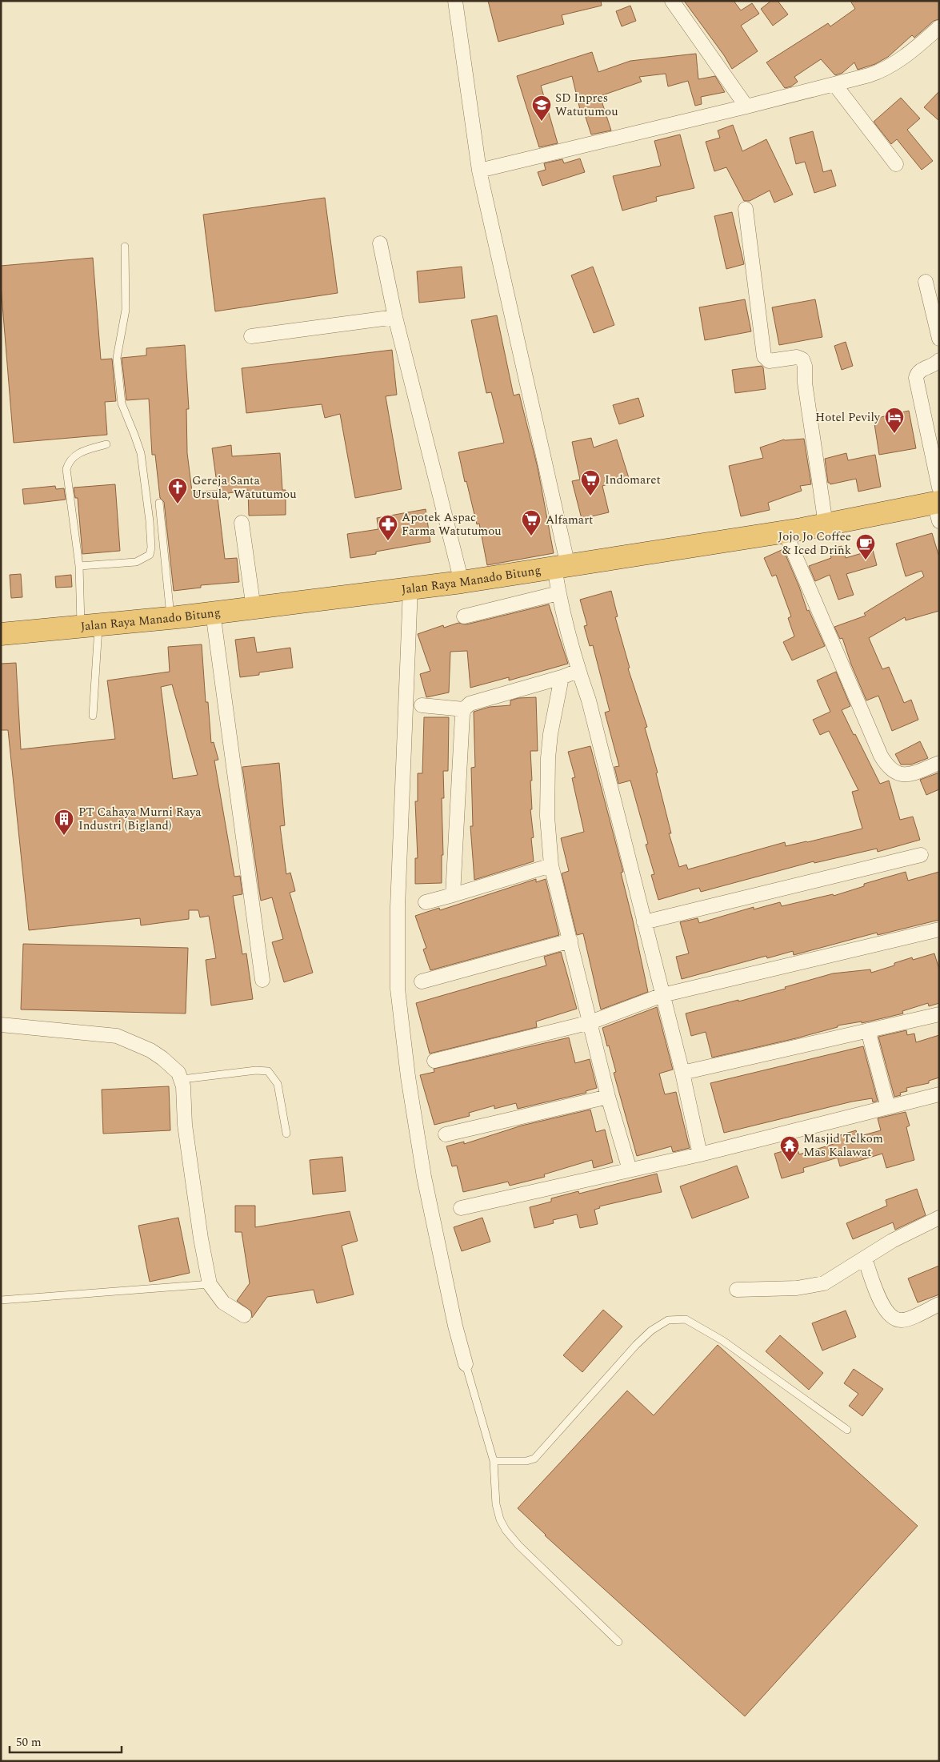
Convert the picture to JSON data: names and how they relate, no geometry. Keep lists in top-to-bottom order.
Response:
{
  "streets": {
    "highway": ["Jalan Raya Manado Bitung"]
  },
  "places": {
    "school or university": ["SD Inpres Watutumou"],
    "hotel": ["Hotel Pevily"],
    "supermarket": ["Indomaret", "Alfamart"],
    "church": ["Gereja Santa Ursula, Watutumou"],
    "pharmacy": ["Apotek Aspac Farma Watutumou"],
    "cafe": ["Jojo Jo Coffee & Iced Drink"],
    "building": ["PT Cahaya Murni Raya Industri (Bigland)"],
    "temple": ["Masjid Telkom Mas Kalawat"]
  },
  "scale_bar": "50 m"
}
